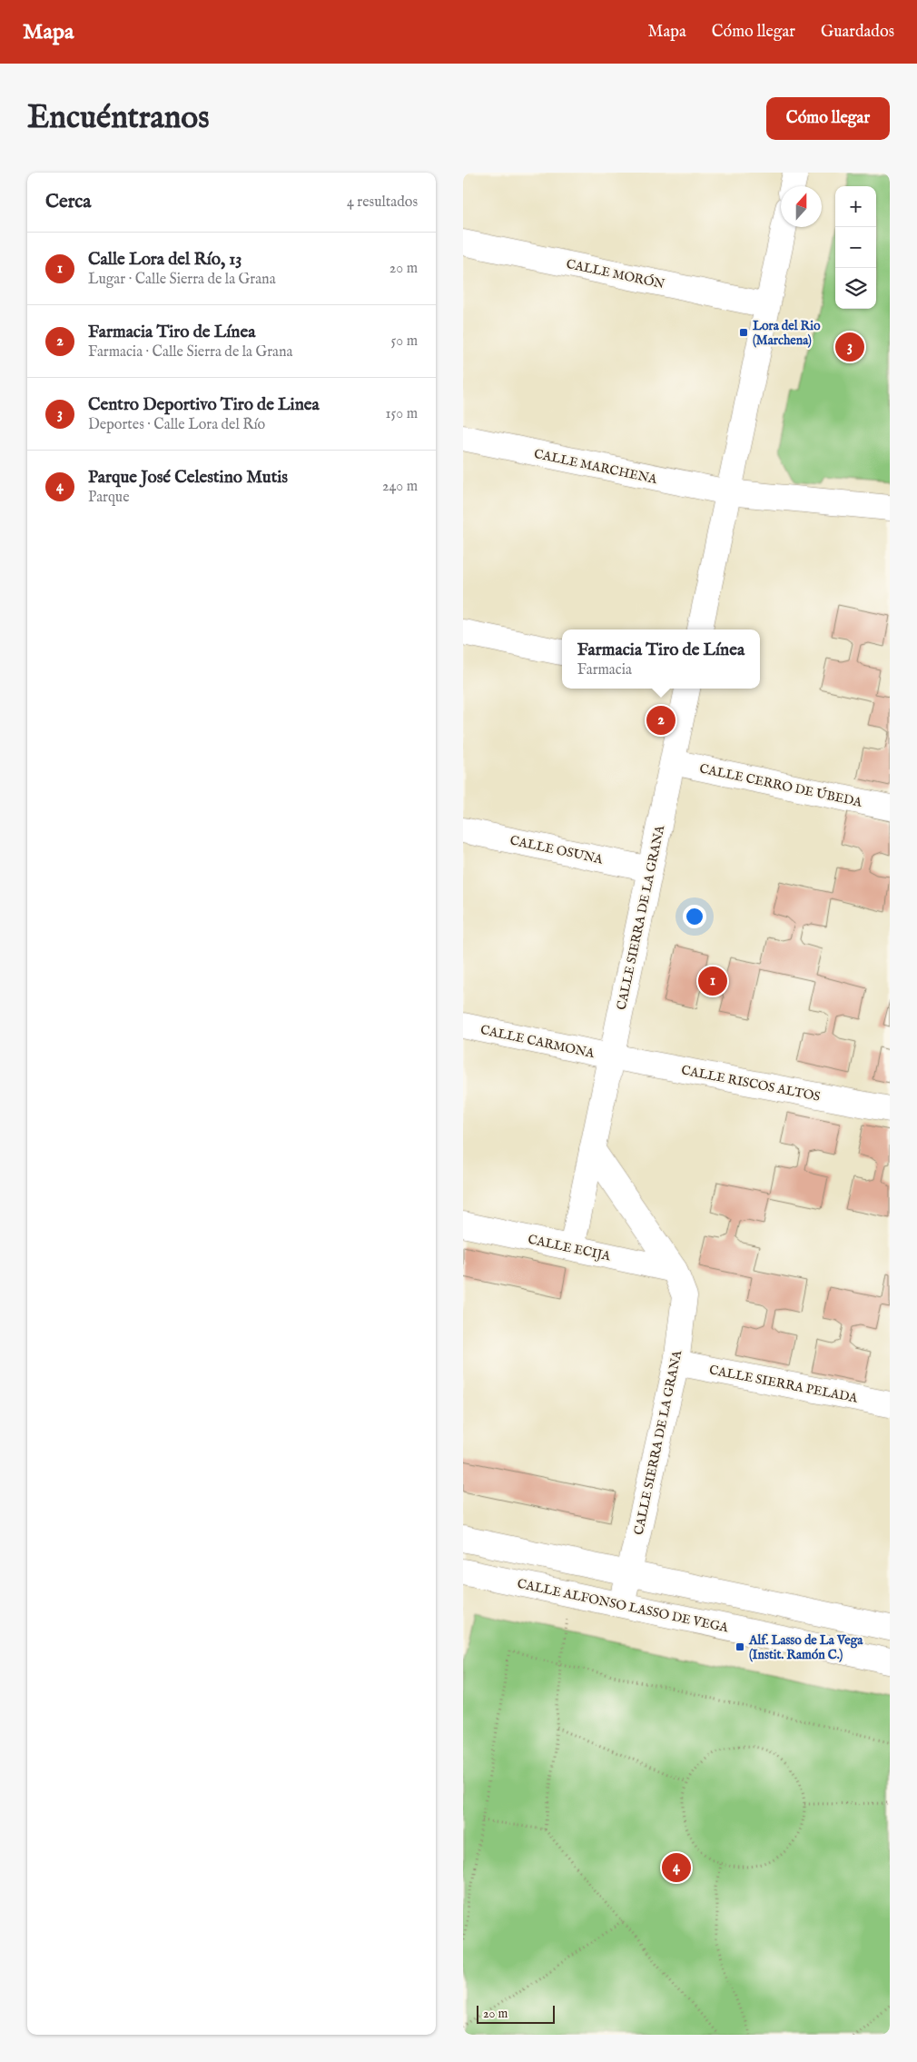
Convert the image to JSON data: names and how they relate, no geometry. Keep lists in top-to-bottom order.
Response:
{
  "streets": {
    "street": [
      "CALLE MORÓN",
      "CALLE MARCHENA",
      "CALLE CERRO DE ÚBEDA",
      "CALLE OSUNA",
      "CALLE SIERRA DE LA GRANA",
      "CALLE CARMONA",
      "CALLE RISCOS ALTOS",
      "CALLE ECIJA",
      "CALLE SIERRA PELADA",
      "CALLE ALFONSO LASSO DE VEGA"
    ]
  },
  "crossings": [
    ["CALLE CERRO DE ÚBEDA", "CALLE SIERRA DE LA GRANA"],
    ["CALLE OSUNA", "CALLE SIERRA DE LA GRANA"],
    ["CALLE SIERRA DE LA GRANA", "CALLE CARMONA"],
    ["CALLE SIERRA DE LA GRANA", "CALLE RISCOS ALTOS"],
    ["CALLE SIERRA DE LA GRANA", "CALLE ECIJA"],
    ["CALLE SIERRA DE LA GRANA", "CALLE SIERRA PELADA"],
    ["CALLE SIERRA DE LA GRANA", "CALLE ALFONSO LASSO DE VEGA"],
    ["CALLE CARMONA", "CALLE RISCOS ALTOS"]
  ],
  "places": {
    "transit": ["Lora del Rio (Marchena)", "Alf. Lasso de La Vega (Instit. Ramón C.)"]
  },
  "scale_bar": "20 m",
  "north": "top",
  "page": {
    "header": "Mapa",
    "nav": ["Mapa", "Cómo llegar", "Guardados"],
    "buttons": "Cómo llegar",
    "title": "Encuéntranos",
    "heading": ["Cerca", "4 resultados"],
    "map_buttons": ["+", "−"],
    "list": [
      {
        "mark": "1",
        "name": "Calle Lora del Río, 13",
        "note": "Lugar · Calle Sierra de la Grana",
        "value": "20 m"
      },
      {
        "mark": "2",
        "name": "Farmacia Tiro de Línea",
        "note": "Farmacia · Calle Sierra de la Grana",
        "value": "50 m"
      },
      {
        "mark": "3",
        "name": "Centro Deportivo Tiro de Linea",
        "note": "Deportes · Calle Lora del Río",
        "value": "150 m"
      },
      {
        "mark": "4",
        "name": "Parque José Celestino Mutis",
        "note": "Parque",
        "value": "240 m"
      }
    ],
    "pins": [
      "3",
      "2",
      "1",
      "4"
    ],
    "popup": ["Farmacia Tiro de Línea", "Farmacia"],
    "scale": "20 m"
  }
}
